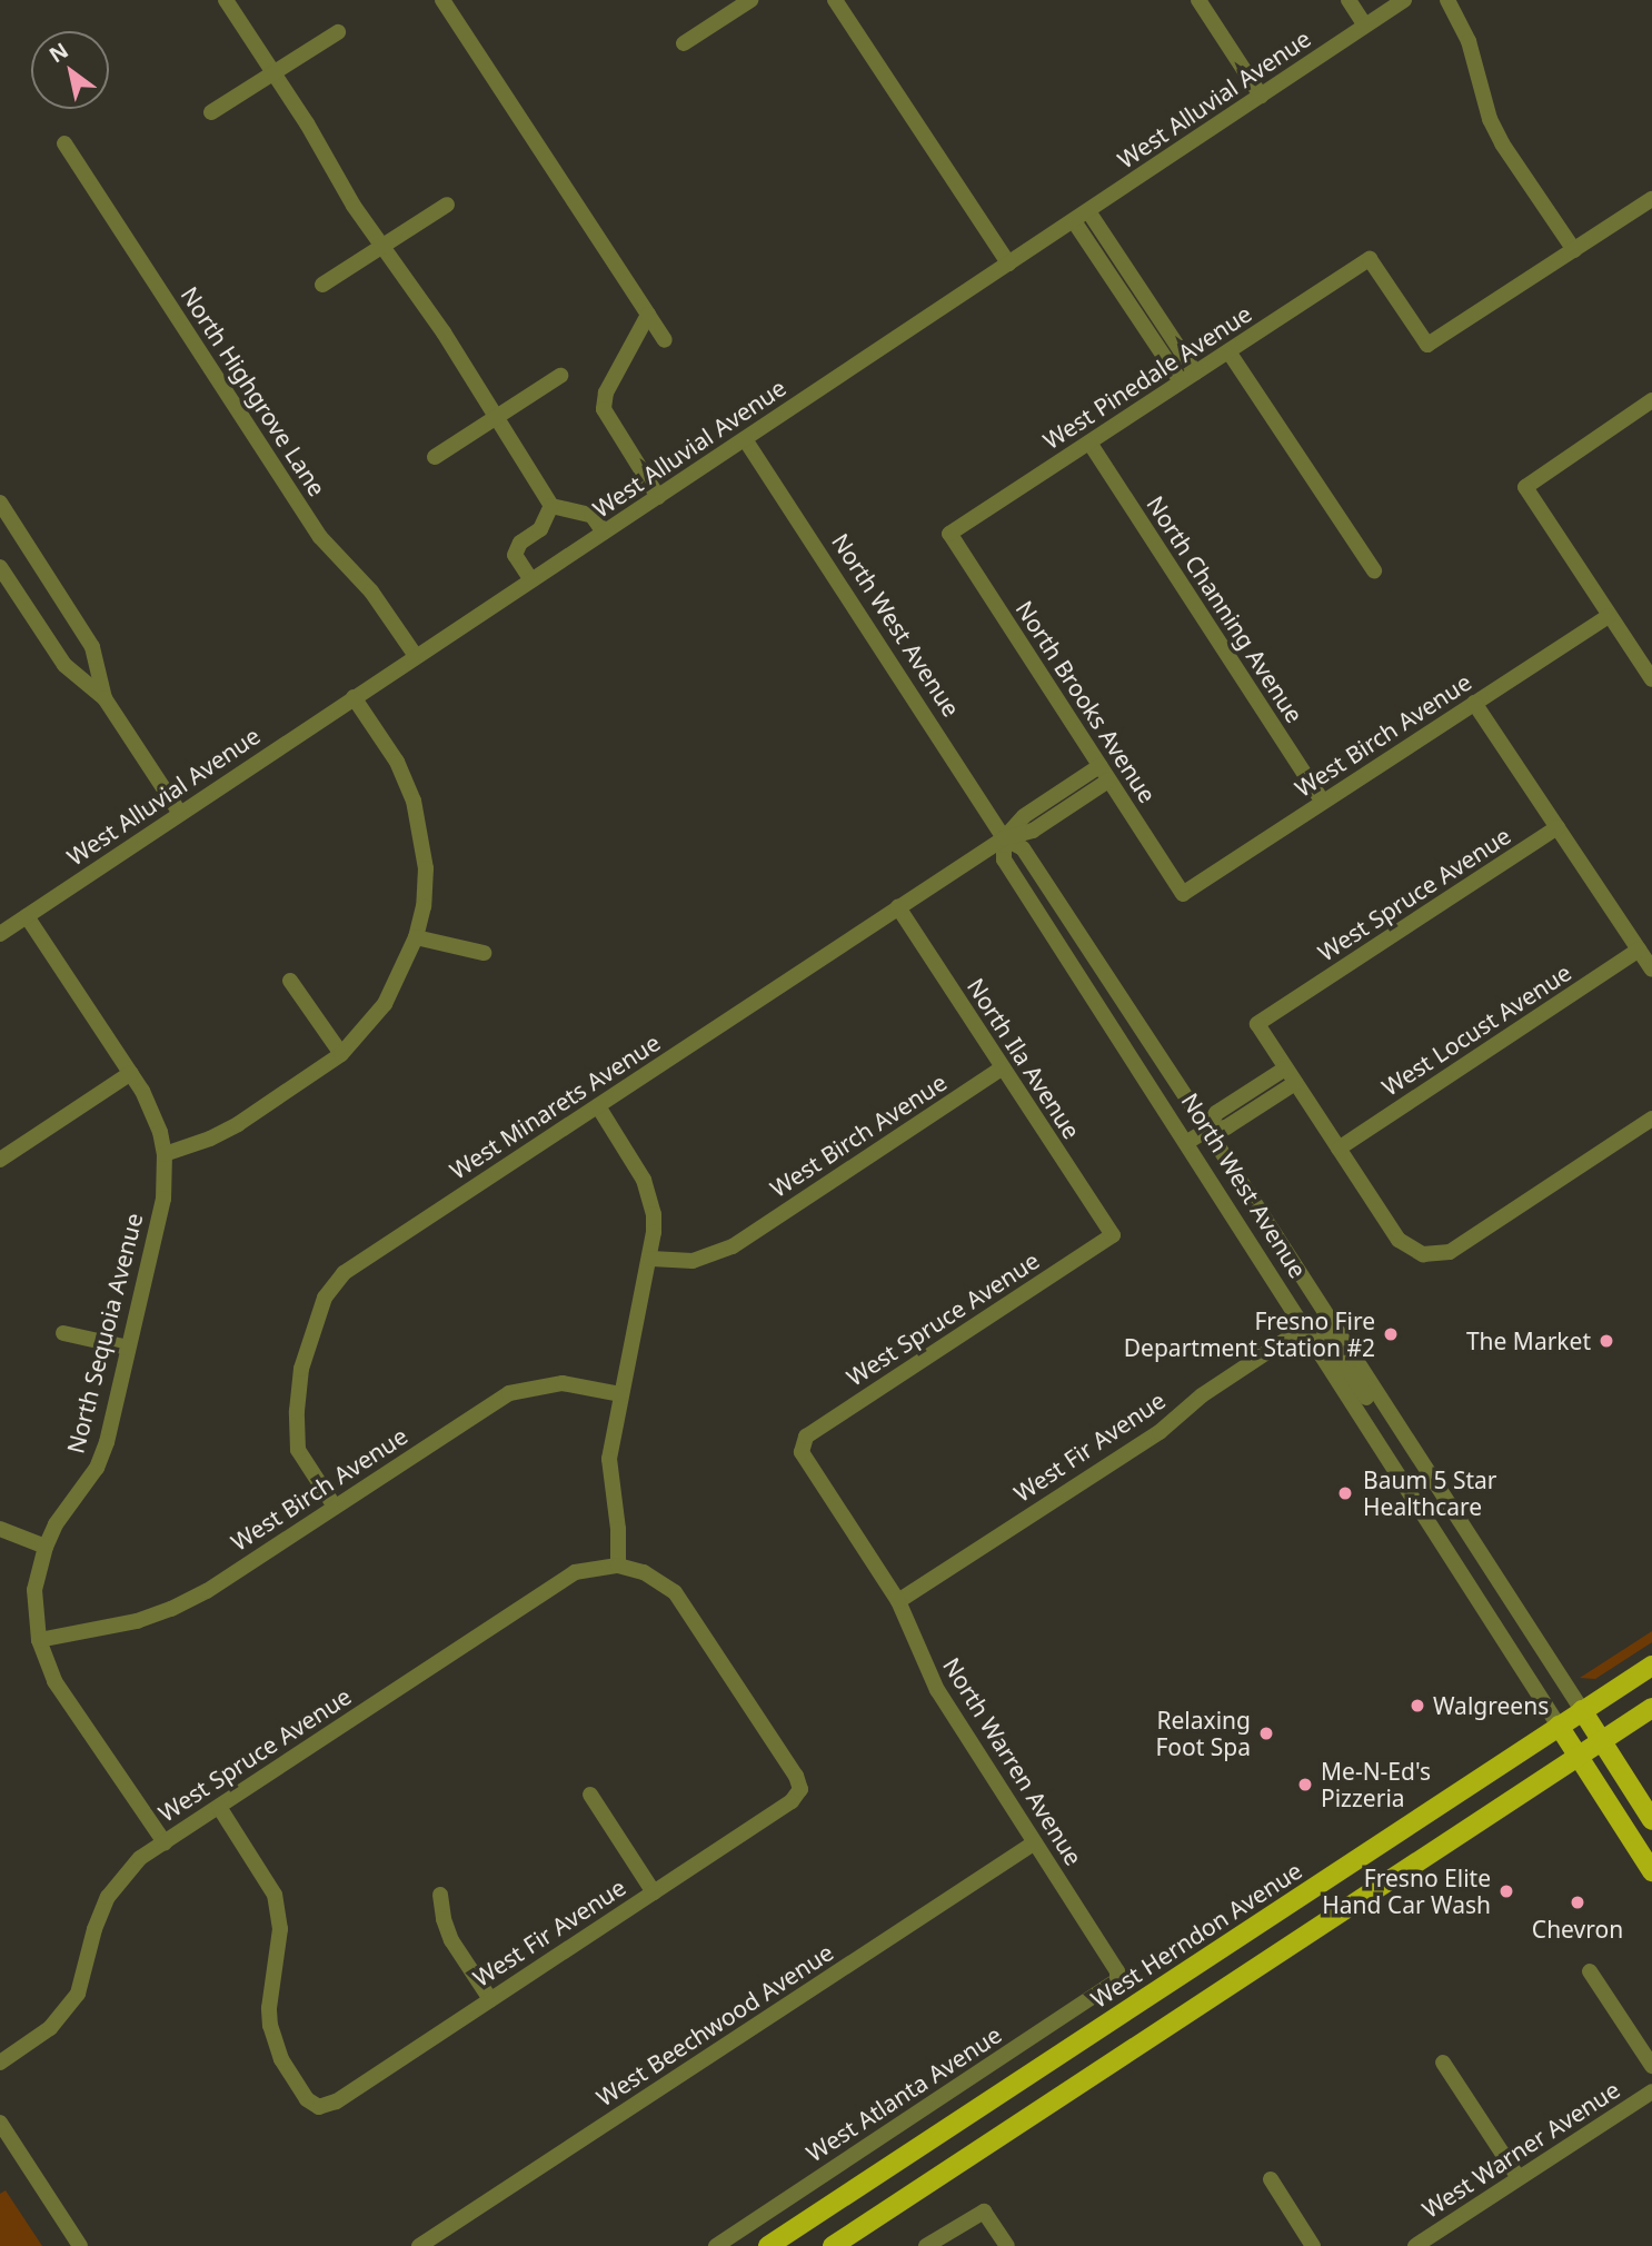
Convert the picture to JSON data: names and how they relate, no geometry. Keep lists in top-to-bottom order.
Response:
{
  "streets": {
    "main road": ["North West Avenue", "West Herndon Avenue"],
    "street": [
      "West Alluvial Avenue",
      "West Pinedale Avenue",
      "North Highgrove Lane",
      "North Channing Avenue",
      "North Brooks Avenue",
      "West Birch Avenue",
      "West Spruce Avenue",
      "West Locust Avenue",
      "North Ila Avenue",
      "West Minarets Avenue",
      "North Sequoia Avenue",
      "West Fir Avenue",
      "North Warren Avenue",
      "West Beechwood Avenue",
      "West Atlanta Avenue",
      "West Warner Avenue"
    ]
  },
  "crossings": [
    ["West Alluvial Avenue", "North Highgrove Lane"],
    ["West Alluvial Avenue", "North West Avenue"],
    ["West Alluvial Avenue", "North Sequoia Avenue"],
    ["West Pinedale Avenue", "North Channing Avenue"],
    ["West Pinedale Avenue", "North Brooks Avenue"],
    ["North Channing Avenue", "West Birch Avenue"],
    ["North West Avenue", "West Minarets Avenue"],
    ["North West Avenue", "West Fir Avenue"],
    ["North West Avenue", "West Herndon Avenue"],
    ["North Brooks Avenue", "West Birch Avenue"],
    ["North Brooks Avenue", "West Minarets Avenue"],
    ["West Birch Avenue", "North Ila Avenue"],
    ["West Birch Avenue", "West Minarets Avenue"],
    ["West Birch Avenue", "North Sequoia Avenue"],
    ["West Spruce Avenue", "North Ila Avenue"],
    ["West Spruce Avenue", "North Sequoia Avenue"],
    ["West Spruce Avenue", "West Fir Avenue"],
    ["West Spruce Avenue", "North Warren Avenue"],
    ["North Ila Avenue", "West Minarets Avenue"],
    ["West Fir Avenue", "North Warren Avenue"],
    ["North Warren Avenue", "West Beechwood Avenue"],
    ["North Warren Avenue", "West Atlanta Avenue"]
  ],
  "places": [
    "Fresno Fire Department Station #2",
    "The Market",
    "Baum 5 Star Healthcare",
    "Walgreens",
    "Relaxing Foot Spa",
    "Me-N-Ed's Pizzeria",
    "Fresno Elite Hand Car Wash",
    "Chevron"
  ],
  "north": "top left"
}
